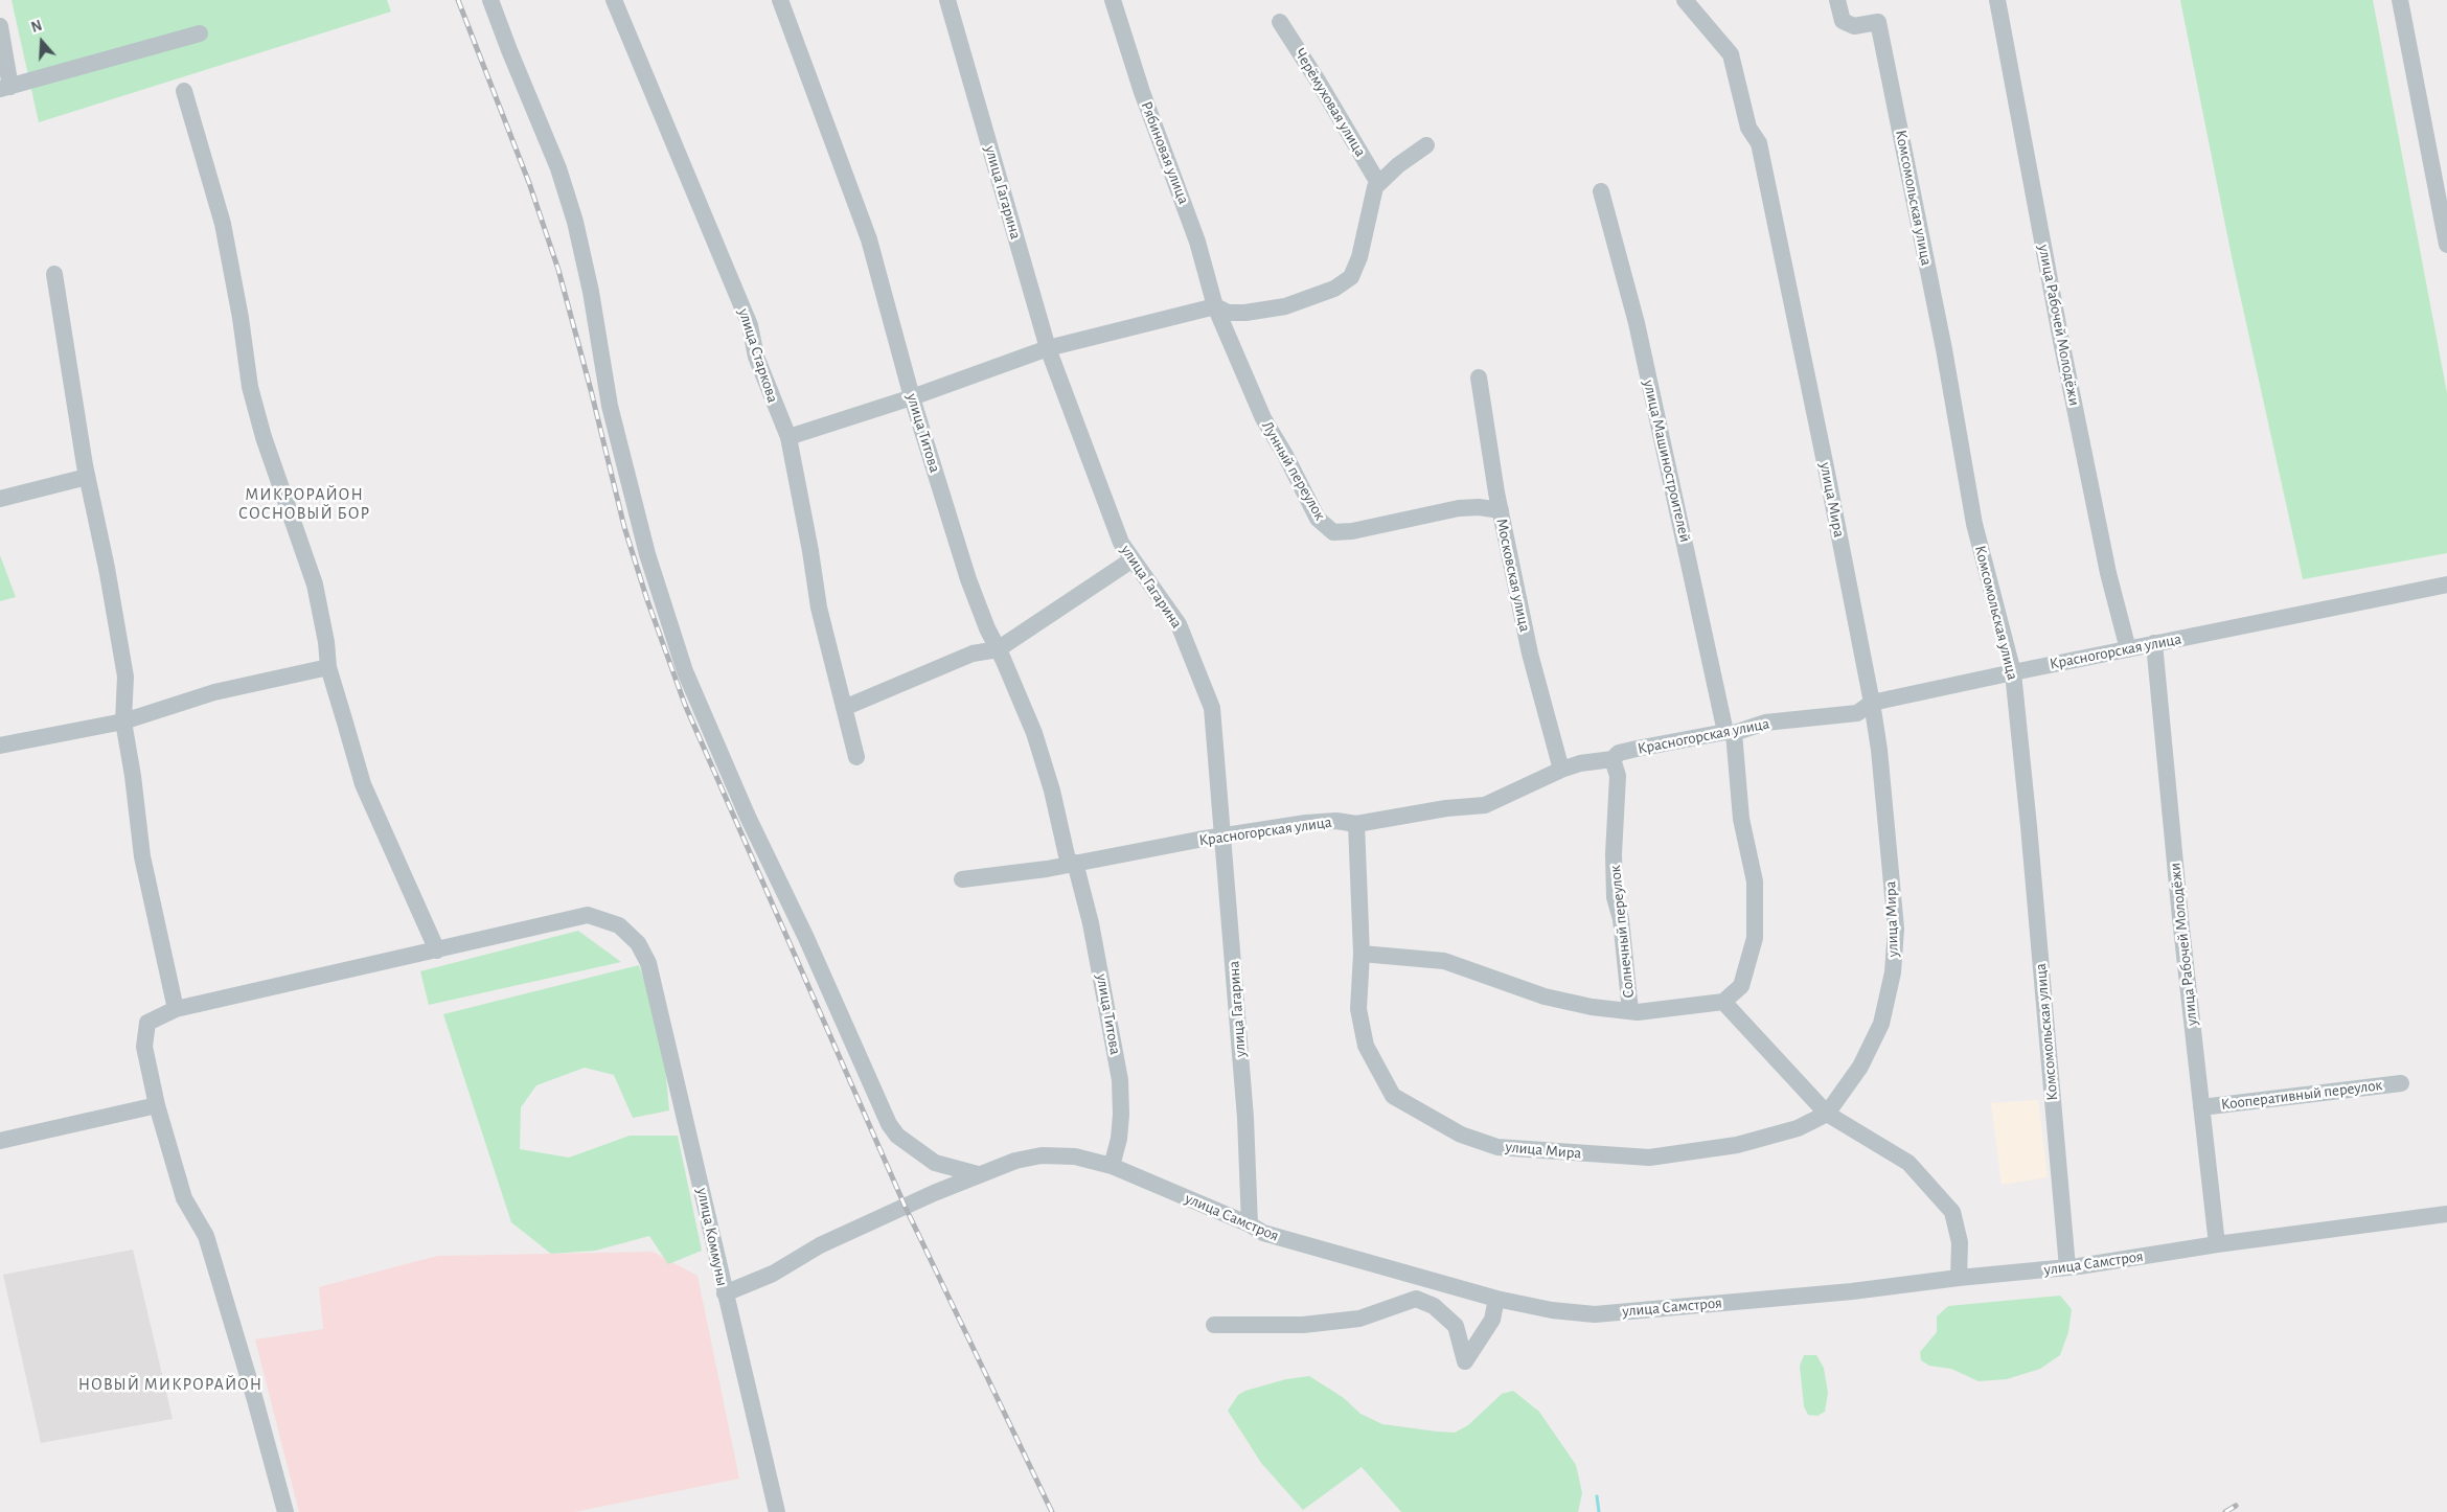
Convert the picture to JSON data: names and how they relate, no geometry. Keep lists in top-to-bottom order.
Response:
{
  "streets": {
    "street": [
      "Черёмуховая улица",
      "Рябиновая улица",
      "улица Гагарина",
      "Комсомольская улица",
      "улица Рабочей Молодёжи",
      "улица Старкова",
      "улица Титова",
      "улица Машиностроителей",
      "Лунный переулок",
      "улица Мира",
      "Московская улица",
      "Красногорская улица",
      "Солнечный переулок",
      "Кооперативный переулок",
      "улица Самстроя",
      "улица Коммуны"
    ]
  },
  "crossings": [
    ["Рябиновая улица", "Лунный переулок"],
    ["улица Гагарина", "Красногорская улица"],
    ["улица Гагарина", "улица Самстроя"],
    ["Комсомольская улица", "Красногорская улица"],
    ["Комсомольская улица", "улица Самстроя"],
    ["улица Рабочей Молодёжи", "Красногорская улица"],
    ["улица Рабочей Молодёжи", "Кооперативный переулок"],
    ["улица Рабочей Молодёжи", "улица Самстроя"],
    ["улица Титова", "Красногорская улица"],
    ["улица Титова", "улица Самстроя"],
    ["улица Машиностроителей", "Красногорская улица"],
    ["Лунный переулок", "Московская улица"],
    ["улица Мира", "Красногорская улица"],
    ["Московская улица", "Красногорская улица"],
    ["Красногорская улица", "Солнечный переулок"],
    ["улица Самстроя", "улица Коммуны"]
  ],
  "districts": ["МИКРОРАЙОН СОСНОВЫЙ БОР", "НОВЫЙ МИКРОРАЙОН"],
  "north": "top"
}
